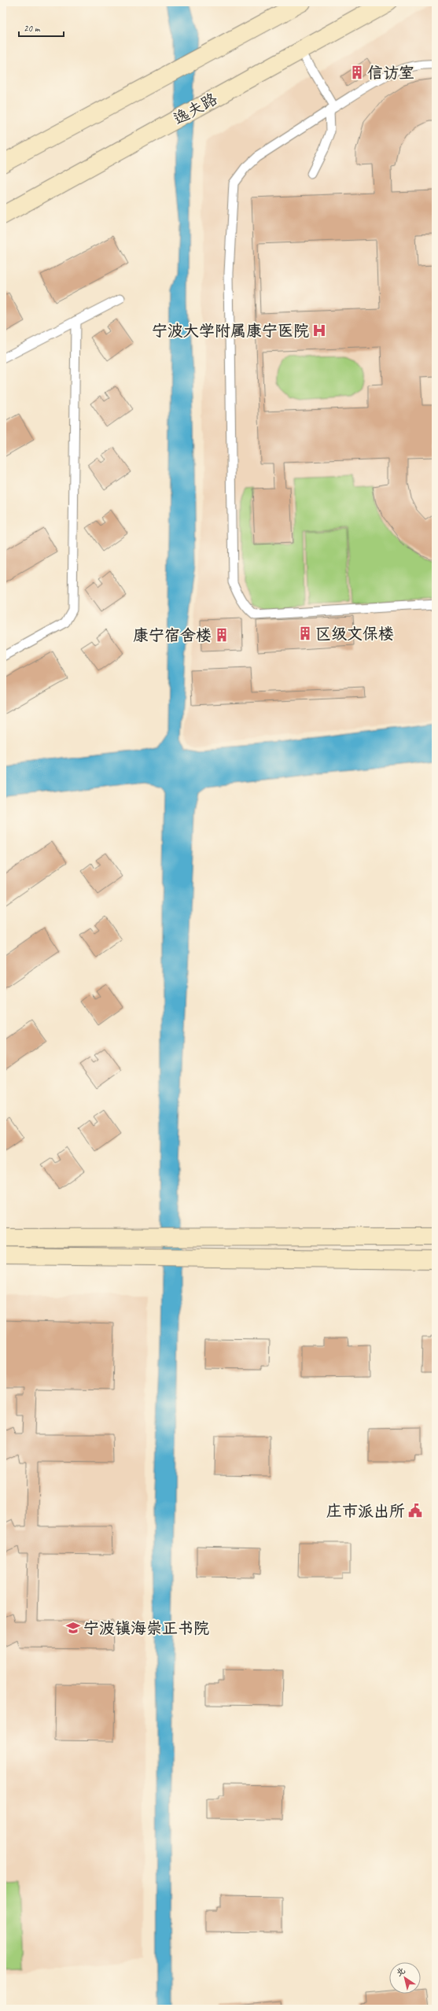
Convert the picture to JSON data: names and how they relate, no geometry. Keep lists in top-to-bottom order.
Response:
{
  "streets": {
    "street": ["逸夫路"]
  },
  "places": {
    "building": ["信访室", "区级文保楼", "康宁宿舍楼"],
    "hospital": ["宁波大学附属康宁医院"],
    "public building": ["庄市派出所"],
    "school or university": ["宁波镇海崇正书院"]
  },
  "scale_bar": "20 m",
  "north": "top left"
}
